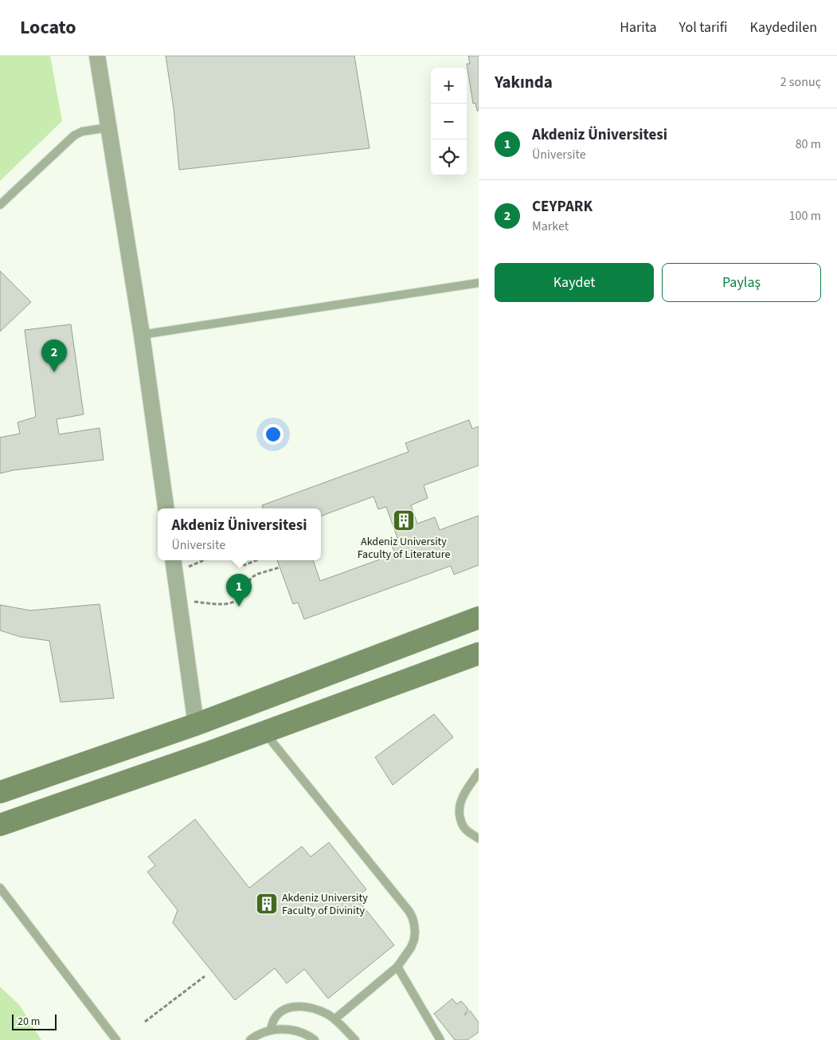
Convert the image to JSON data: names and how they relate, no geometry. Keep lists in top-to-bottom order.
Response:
{
  "places": {
    "building": ["Akdeniz University Faculty of Literature", "Akdeniz University Faculty of Divinity"]
  },
  "scale_bar": "20 m",
  "page": {
    "header": "Locato",
    "nav": ["Harita", "Yol tarifi", "Kaydedilen"],
    "heading": ["Yakında", "2 sonuç"],
    "map_buttons": ["+", "−"],
    "list": [
      {
        "mark": "1",
        "name": "Akdeniz Üniversitesi",
        "note": "Üniversite",
        "value": "80 m"
      },
      {
        "mark": "2",
        "name": "CEYPARK",
        "note": "Market",
        "value": "100 m"
      }
    ],
    "buttons": ["Kaydet", "Paylaş"],
    "pins": ["2", "1"],
    "popup": ["Akdeniz Üniversitesi", "Üniversite"],
    "scale": "20 m"
  }
}
